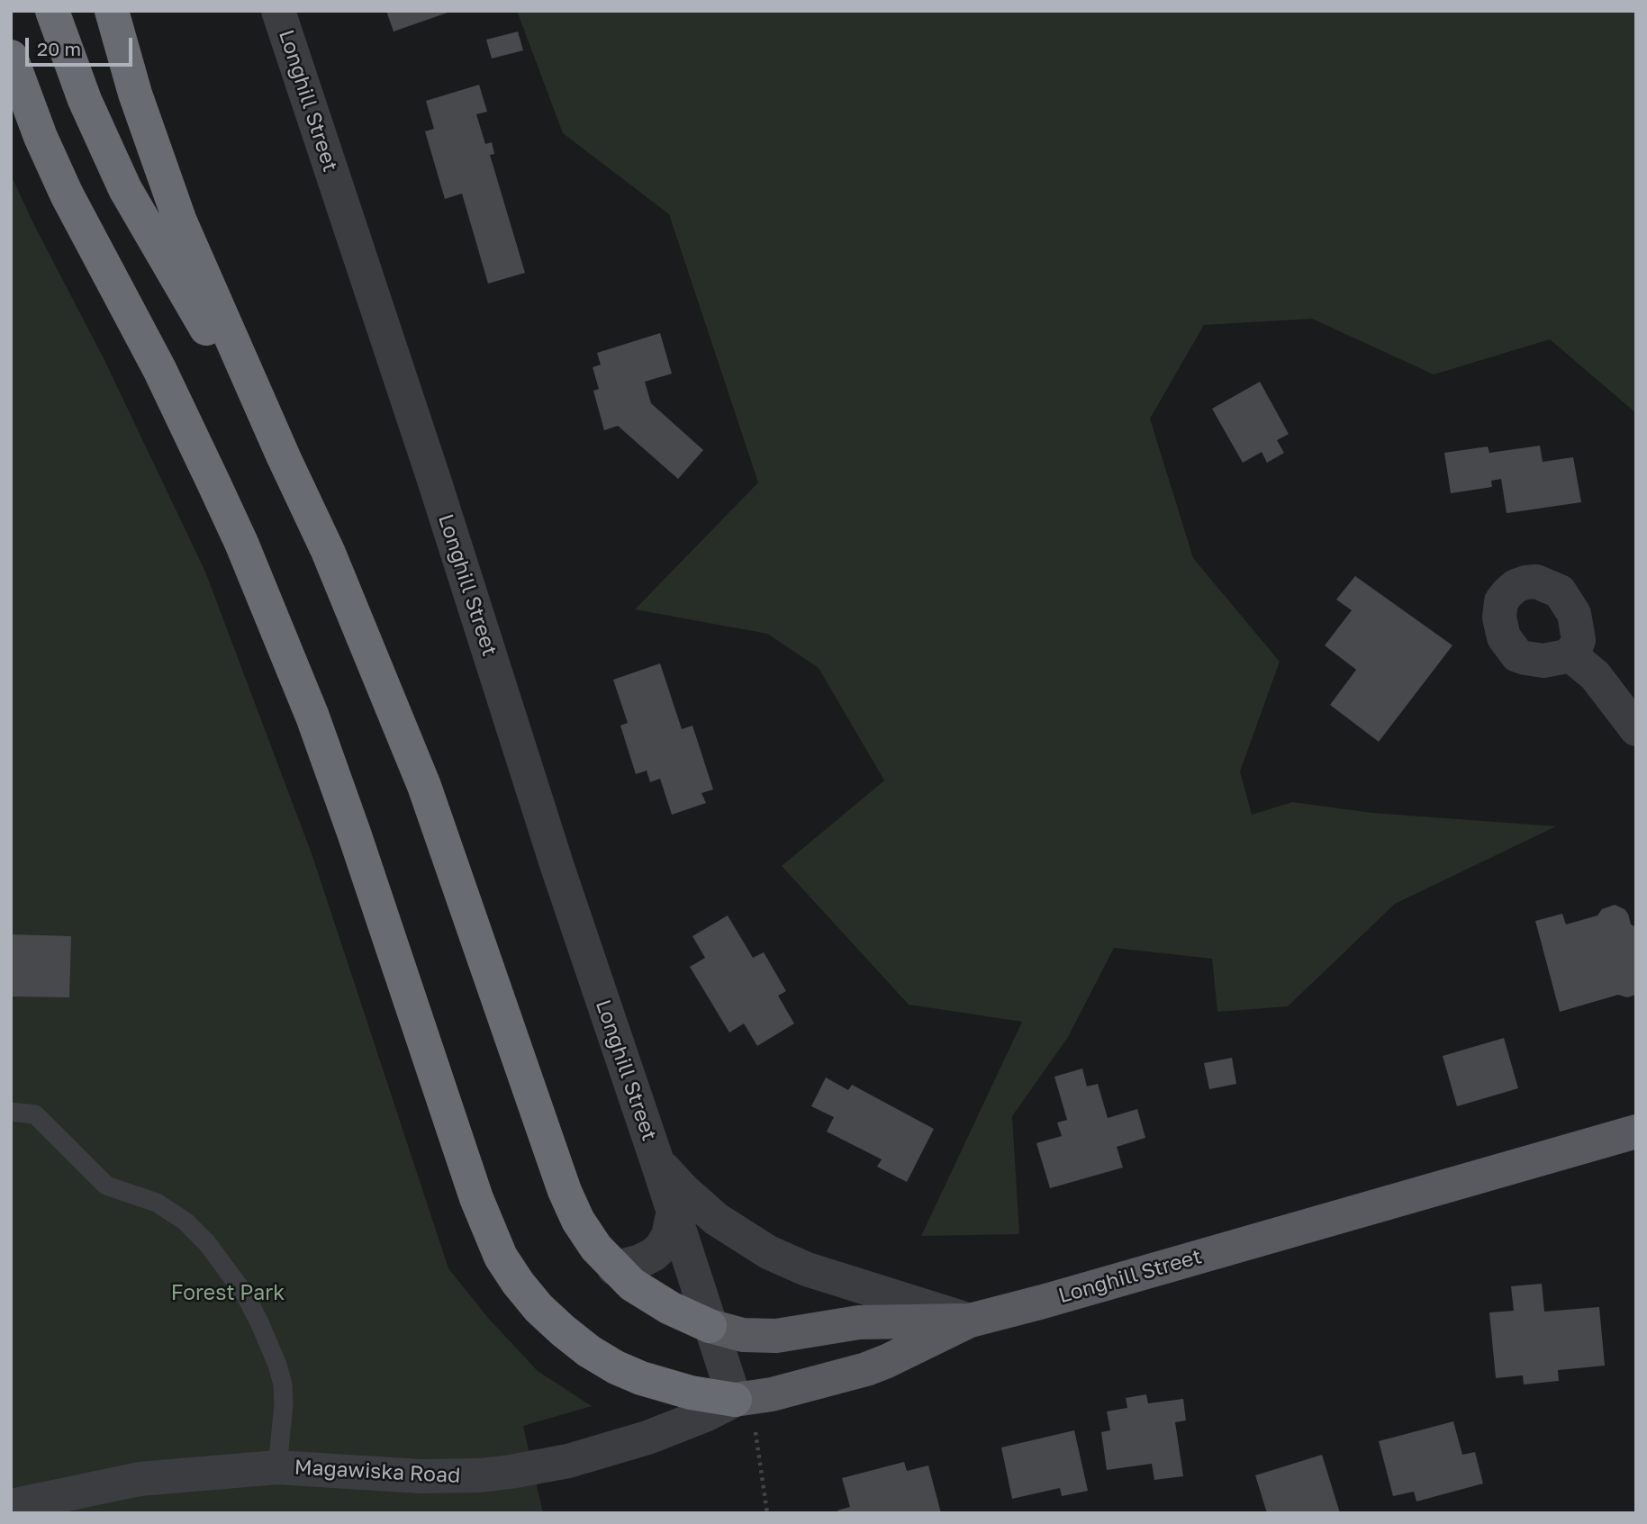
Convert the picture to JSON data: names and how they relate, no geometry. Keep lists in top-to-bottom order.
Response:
{
  "streets": {
    "main road": ["Longhill Street"],
    "street": ["Magawiska Road"]
  },
  "crossings": [
    ["Longhill Street", "Magawiska Road"]
  ],
  "parks": ["Forest Park"],
  "scale_bar": "20 m"
}
